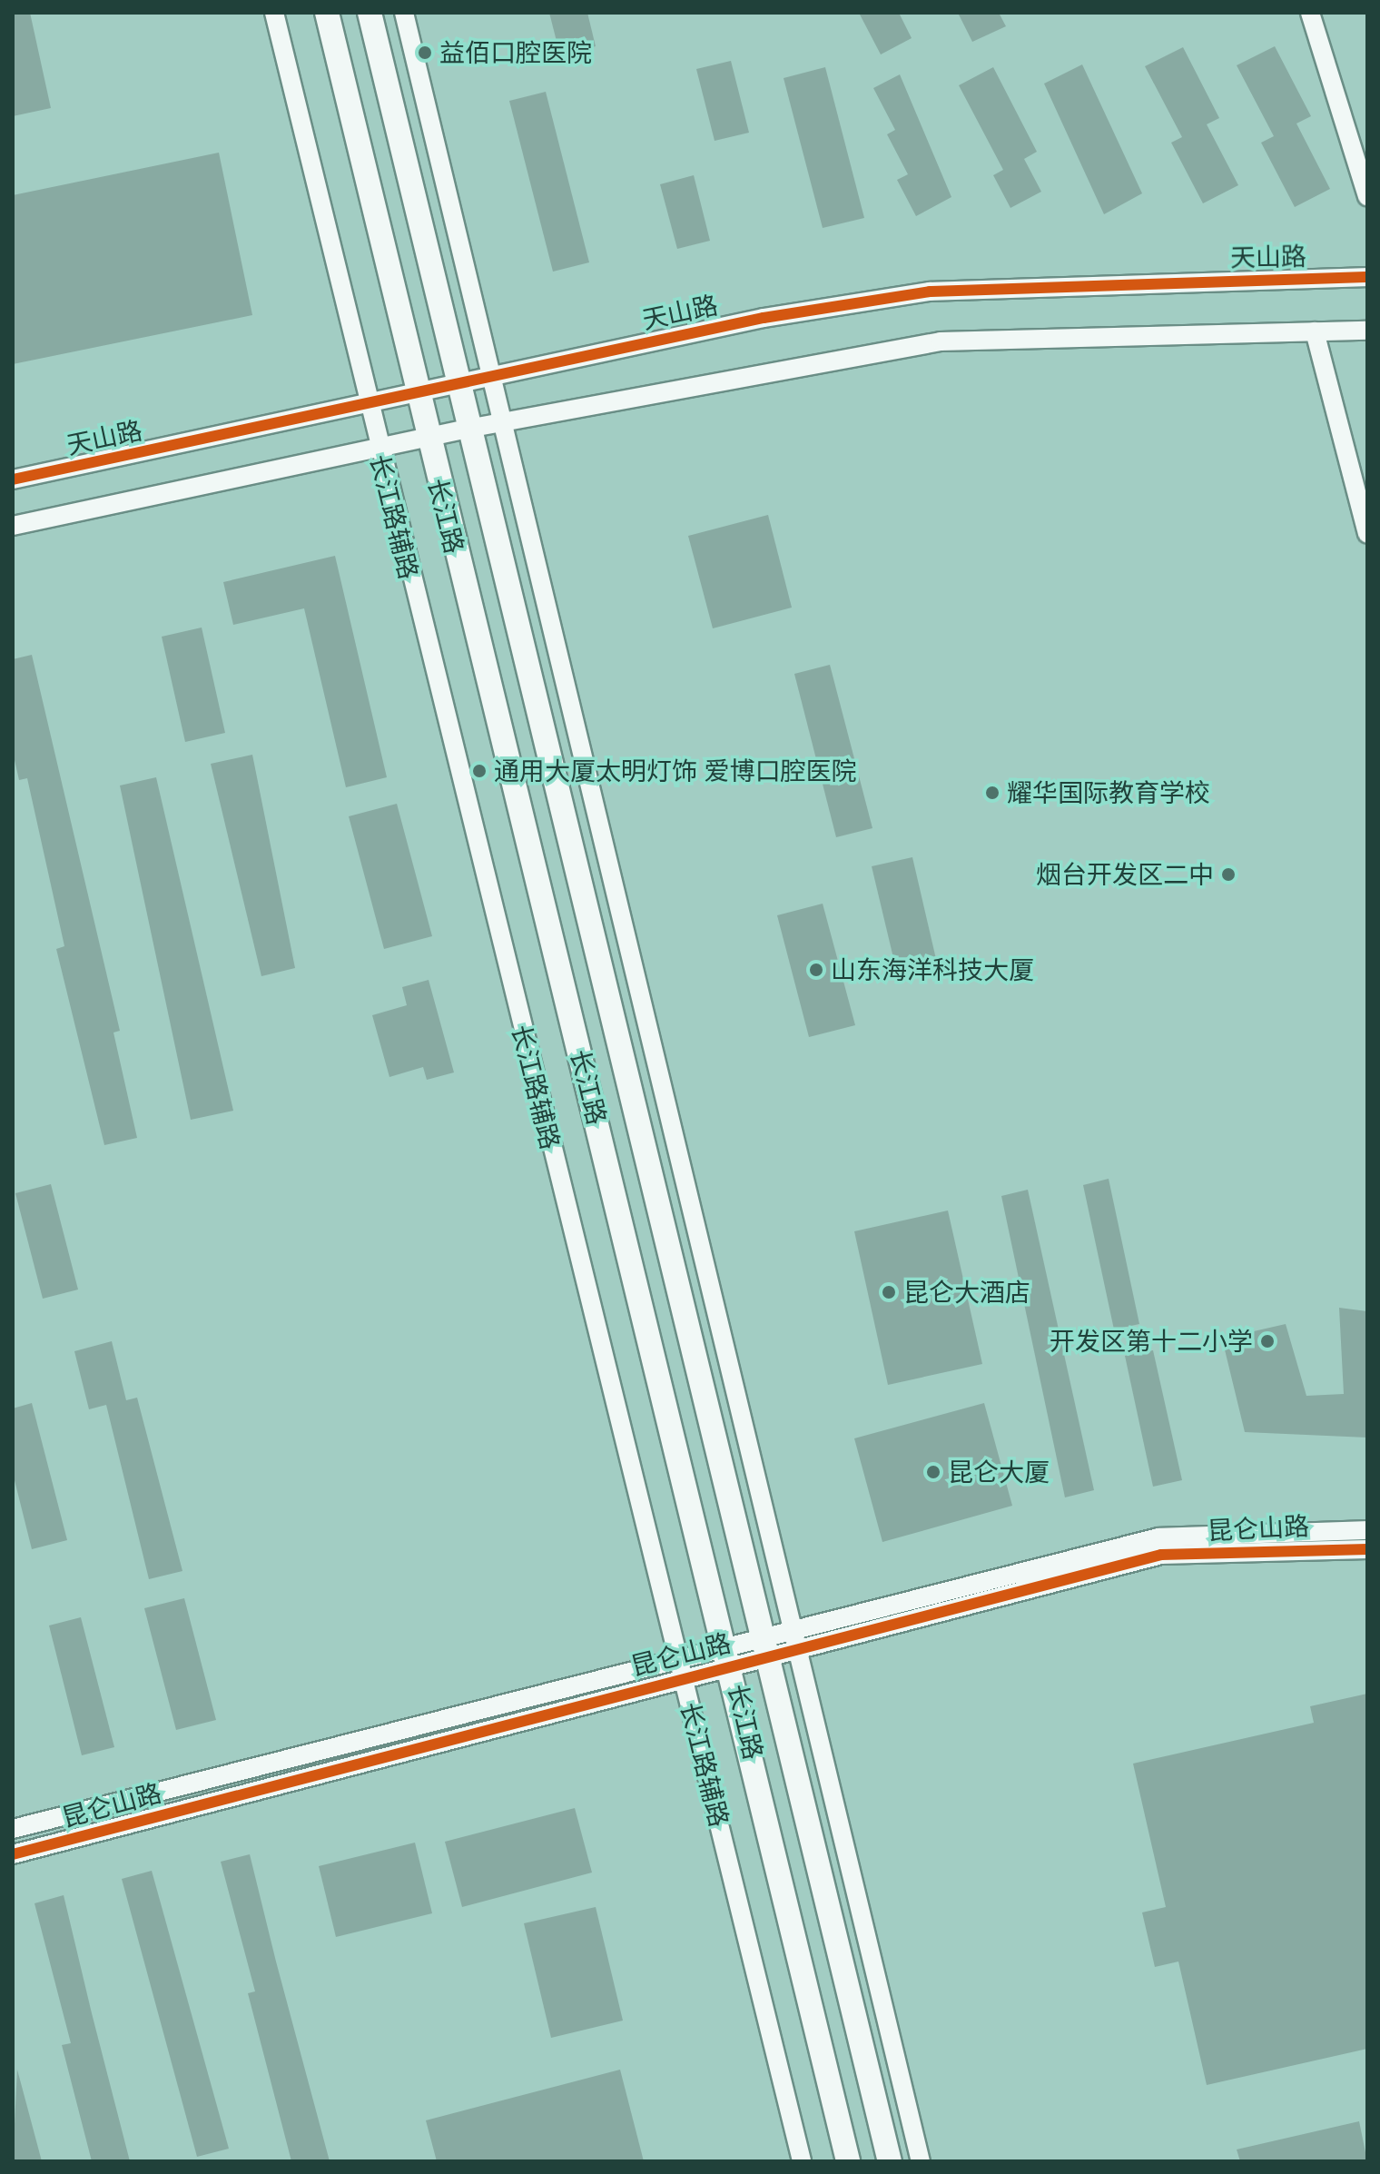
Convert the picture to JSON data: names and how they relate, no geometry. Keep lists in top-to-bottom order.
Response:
{
  "streets": {
    "main road": ["长江路"],
    "street": ["天山路", "长江路辅路", "昆仑山路"]
  },
  "crossings": [
    ["天山路", "长江路"],
    ["天山路", "长江路辅路"],
    ["长江路", "昆仑山路"],
    ["长江路辅路", "昆仑山路"]
  ],
  "places": [
    "益佰口腔医院",
    "通用大厦太明灯饰 爱博口腔医院",
    "耀华国际教育学校",
    "烟台开发区二中",
    "山东海洋科技大厦",
    "昆仑大酒店",
    "开发区第十二小学",
    "昆仑大厦"
  ]
}
